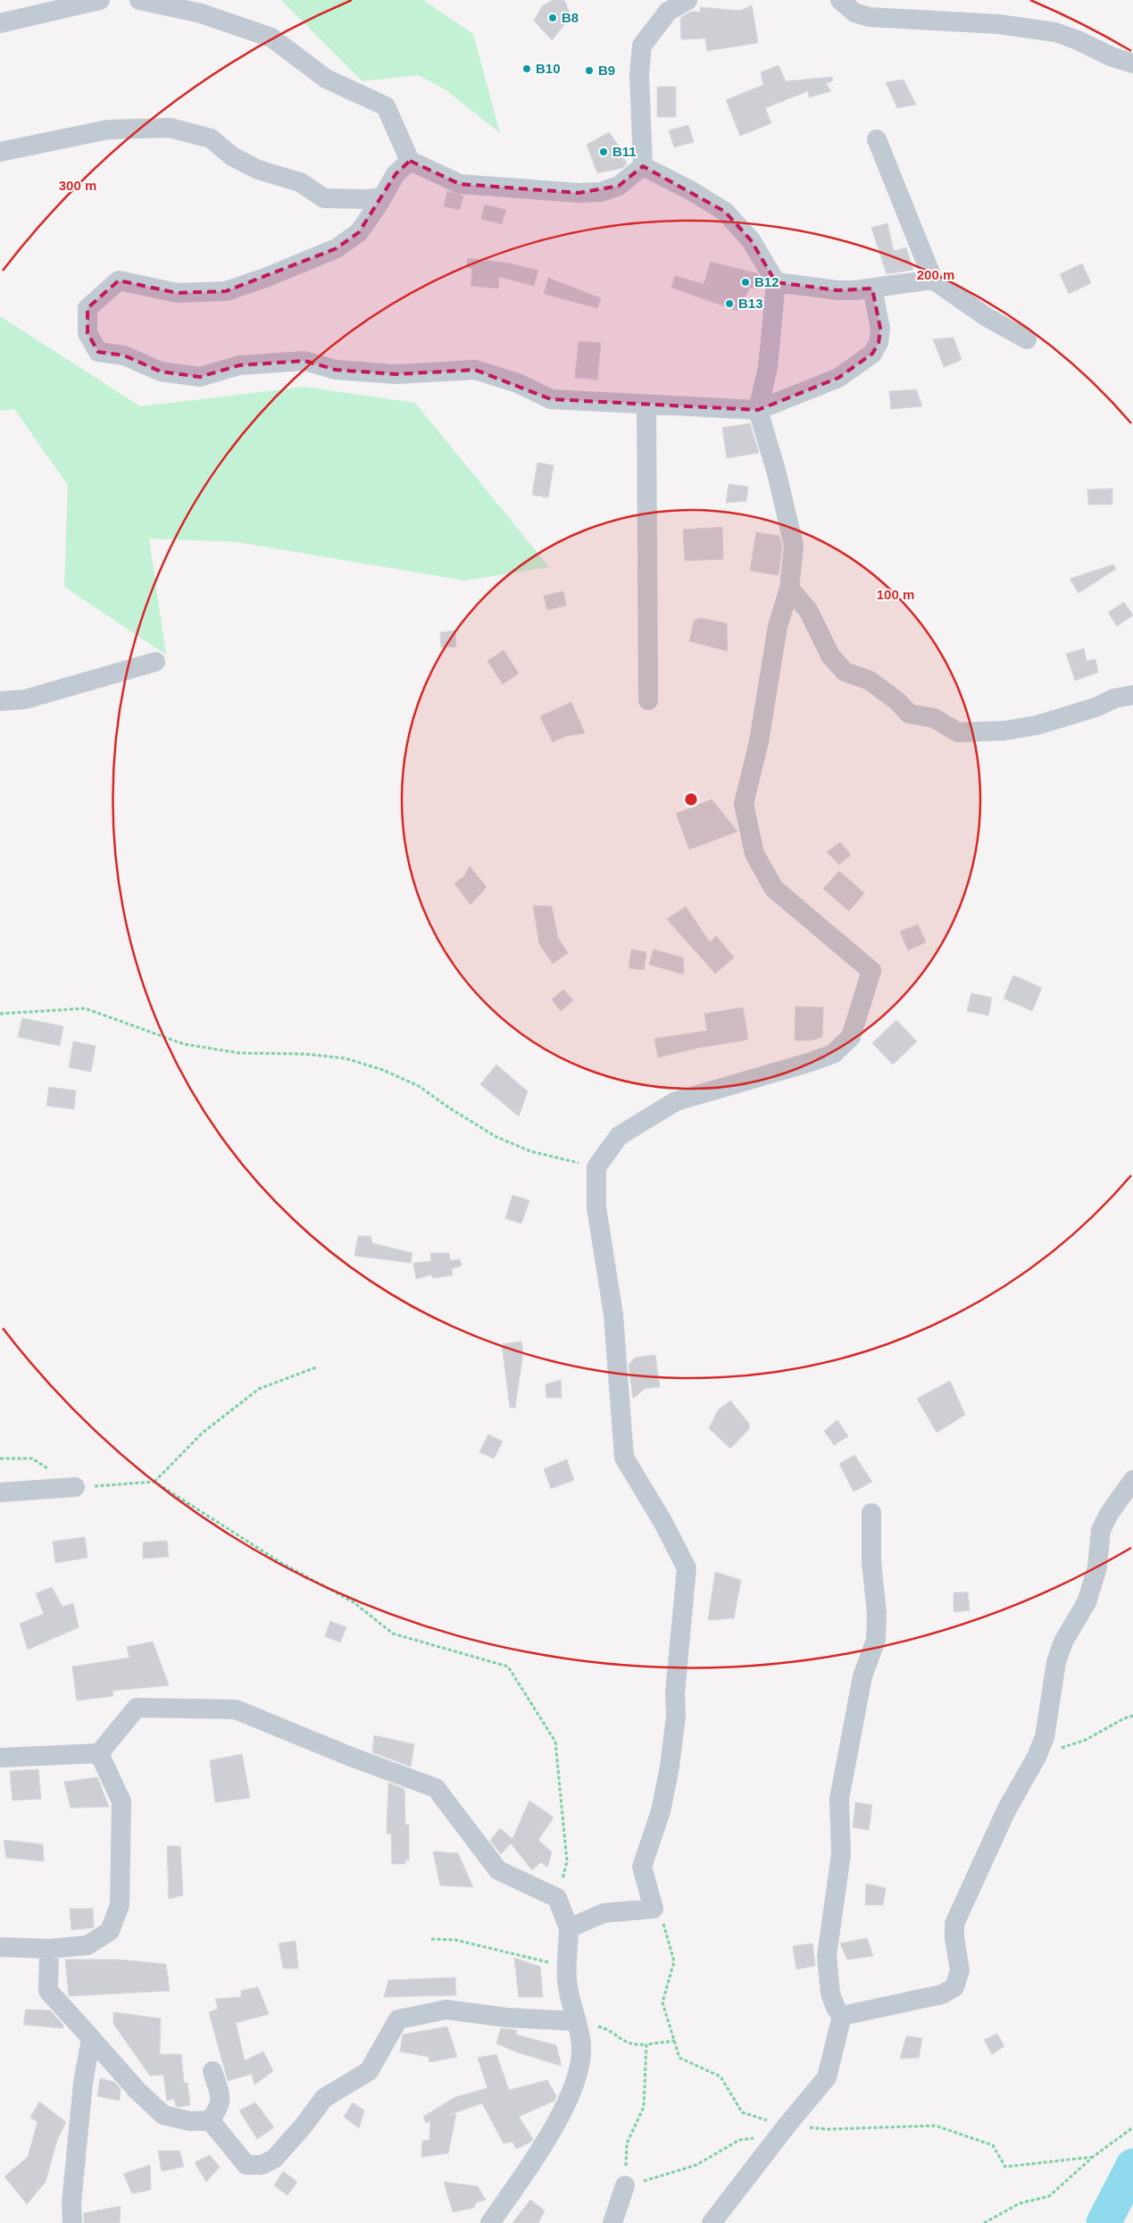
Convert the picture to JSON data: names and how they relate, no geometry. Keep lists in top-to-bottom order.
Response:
{
  "places": [
    "B8",
    "B10",
    "B9",
    "B11",
    "B12",
    "B13"
  ],
  "rings": ["300 m", "200 m", "100 m"]
}
